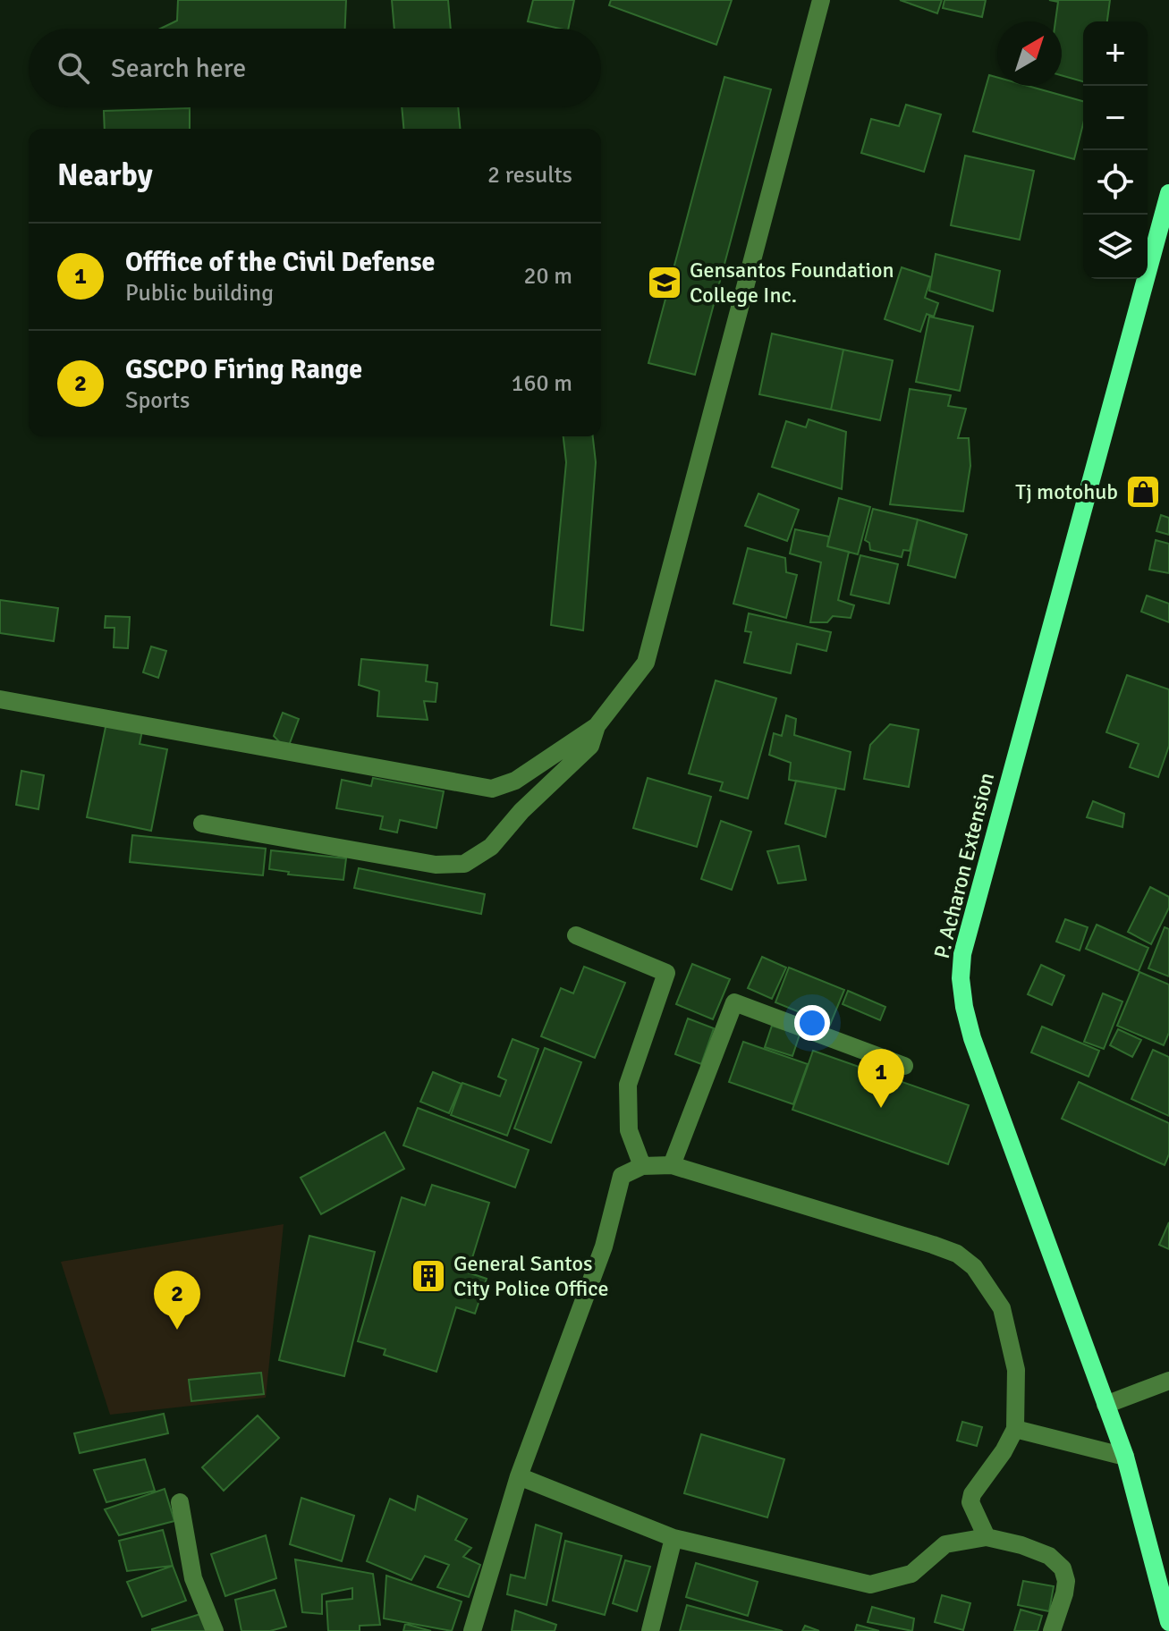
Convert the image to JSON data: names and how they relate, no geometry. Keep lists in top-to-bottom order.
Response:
{
  "streets": {
    "main road": ["P. Acharon Extension"]
  },
  "places": {
    "school or university": ["Gensantos Foundation College Inc."],
    "shop": ["Tj motohub"],
    "building": ["General Santos City Police Office"]
  },
  "north": "top right",
  "page": {
    "map_buttons": ["+", "−"],
    "search": "Search here",
    "heading": ["Nearby", "2 results"],
    "list": [
      {
        "mark": "1",
        "name": "Offfice of the Civil Defense",
        "note": "Public building",
        "value": "20 m"
      },
      {
        "mark": "2",
        "name": "GSCPO Firing Range",
        "note": "Sports",
        "value": "160 m"
      }
    ],
    "pins": ["1", "2"]
  }
}
